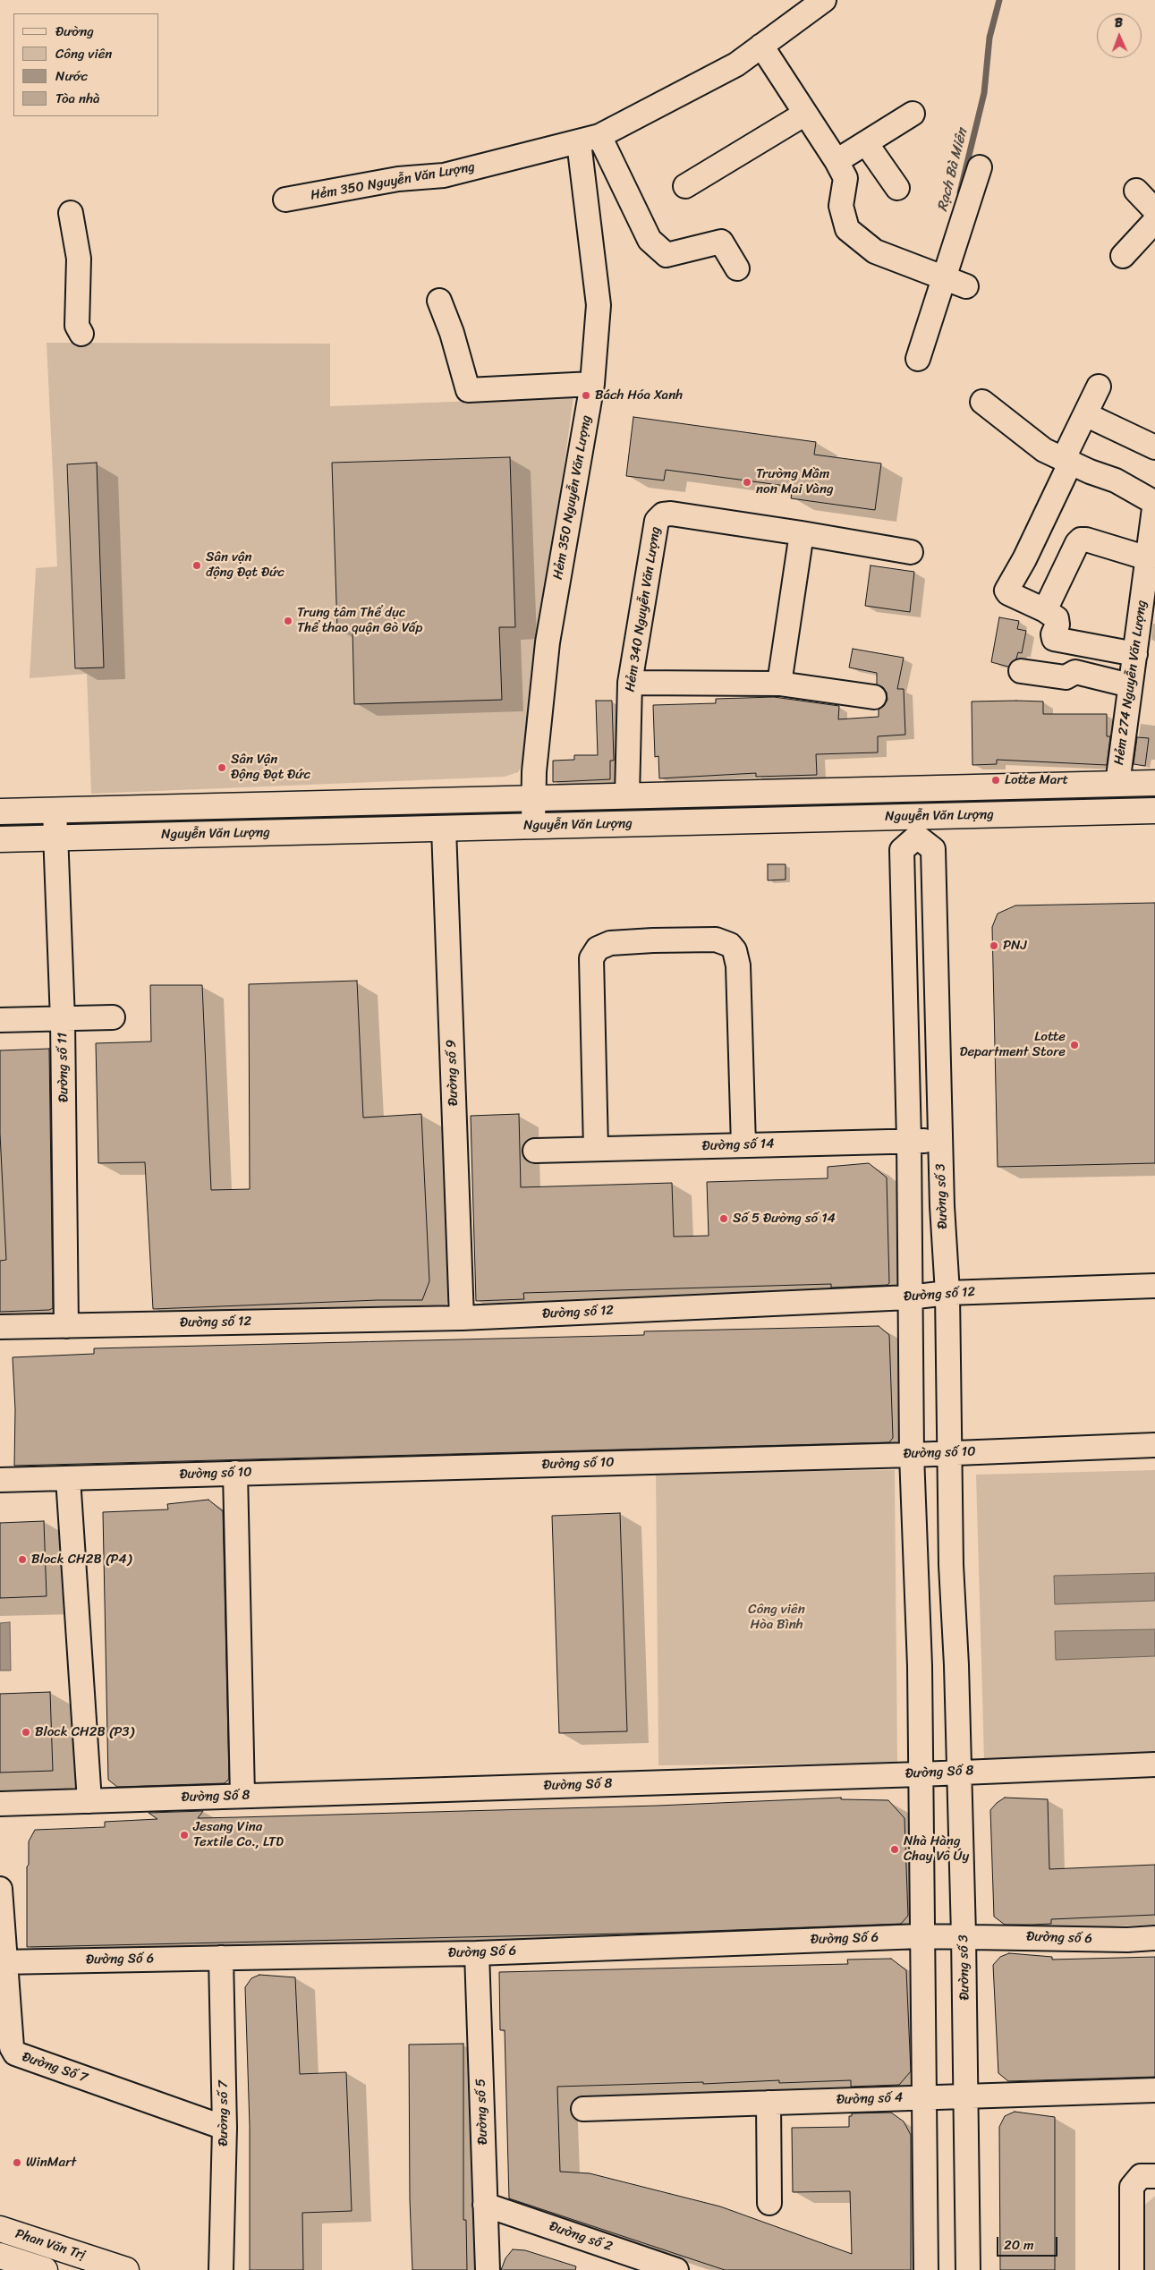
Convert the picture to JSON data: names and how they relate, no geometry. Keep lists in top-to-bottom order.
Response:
{
  "streets": {
    "street": [
      "Hẻm 350 Nguyễn Văn Lượng",
      "Hẻm 340 Nguyễn Văn Lượng",
      "Hẻm 274 Nguyễn Văn Lượng",
      "Nguyễn Văn Lượng",
      "Đường số 11",
      "Đường số 9",
      "Đường số 14",
      "Đường số 3",
      "Đường số 12",
      "Đường số 10",
      "Đường Số 8",
      "Đường số 6",
      "Đường Số 6",
      "Đường Số 7",
      "Đường số 4",
      "Đường số 5",
      "Đường số 7",
      "Đường số 2",
      "Phan Văn Trị"
    ]
  },
  "crossings": [
    ["Hẻm 350 Nguyễn Văn Lượng", "Nguyễn Văn Lượng"],
    ["Hẻm 340 Nguyễn Văn Lượng", "Nguyễn Văn Lượng"],
    ["Hẻm 274 Nguyễn Văn Lượng", "Nguyễn Văn Lượng"],
    ["Nguyễn Văn Lượng", "Đường số 11"],
    ["Nguyễn Văn Lượng", "Đường số 9"],
    ["Nguyễn Văn Lượng", "Đường số 3"],
    ["Đường số 11", "Đường số 12"],
    ["Đường số 9", "Đường số 12"],
    ["Đường số 14", "Đường số 3"],
    ["Đường số 3", "Đường số 12"],
    ["Đường số 3", "Đường số 10"],
    ["Đường số 3", "Đường Số 8"],
    ["Đường số 3", "Đường số 6"],
    ["Đường số 3", "Đường Số 6"],
    ["Đường số 3", "Đường số 4"],
    ["Đường số 6", "Đường Số 6"],
    ["Đường Số 6", "Đường Số 7"],
    ["Đường Số 6", "Đường số 5"],
    ["Đường Số 6", "Đường số 7"],
    ["Đường Số 7", "Đường số 7"],
    ["Đường số 5", "Đường số 2"]
  ],
  "water": ["Rạch Bà Miên"],
  "parks": ["Công viên Hòa Bình"],
  "places": [
    "Bách Hóa Xanh",
    "Trường Mầm non Mai Vàng",
    "Sân vận động Đạt Đức",
    "Trung tâm Thể dục Thể thao quận Gò Vấp",
    "Sân Vận Động Đạt Đức",
    "Lotte Mart",
    "PNJ",
    "Lotte Department Store",
    "Số 5 Đường số 14",
    "Block CH2B (P4)",
    "Block CH2B (P3)",
    "Jesang Vina Textile Co., LTD",
    "Nhà Hàng Chay Vô Úy",
    "WinMart"
  ],
  "legend": [
    "Đường",
    "Công viên",
    "Nước",
    "Tòa nhà"
  ],
  "scale_bar": "20 m",
  "north": "top"
}
